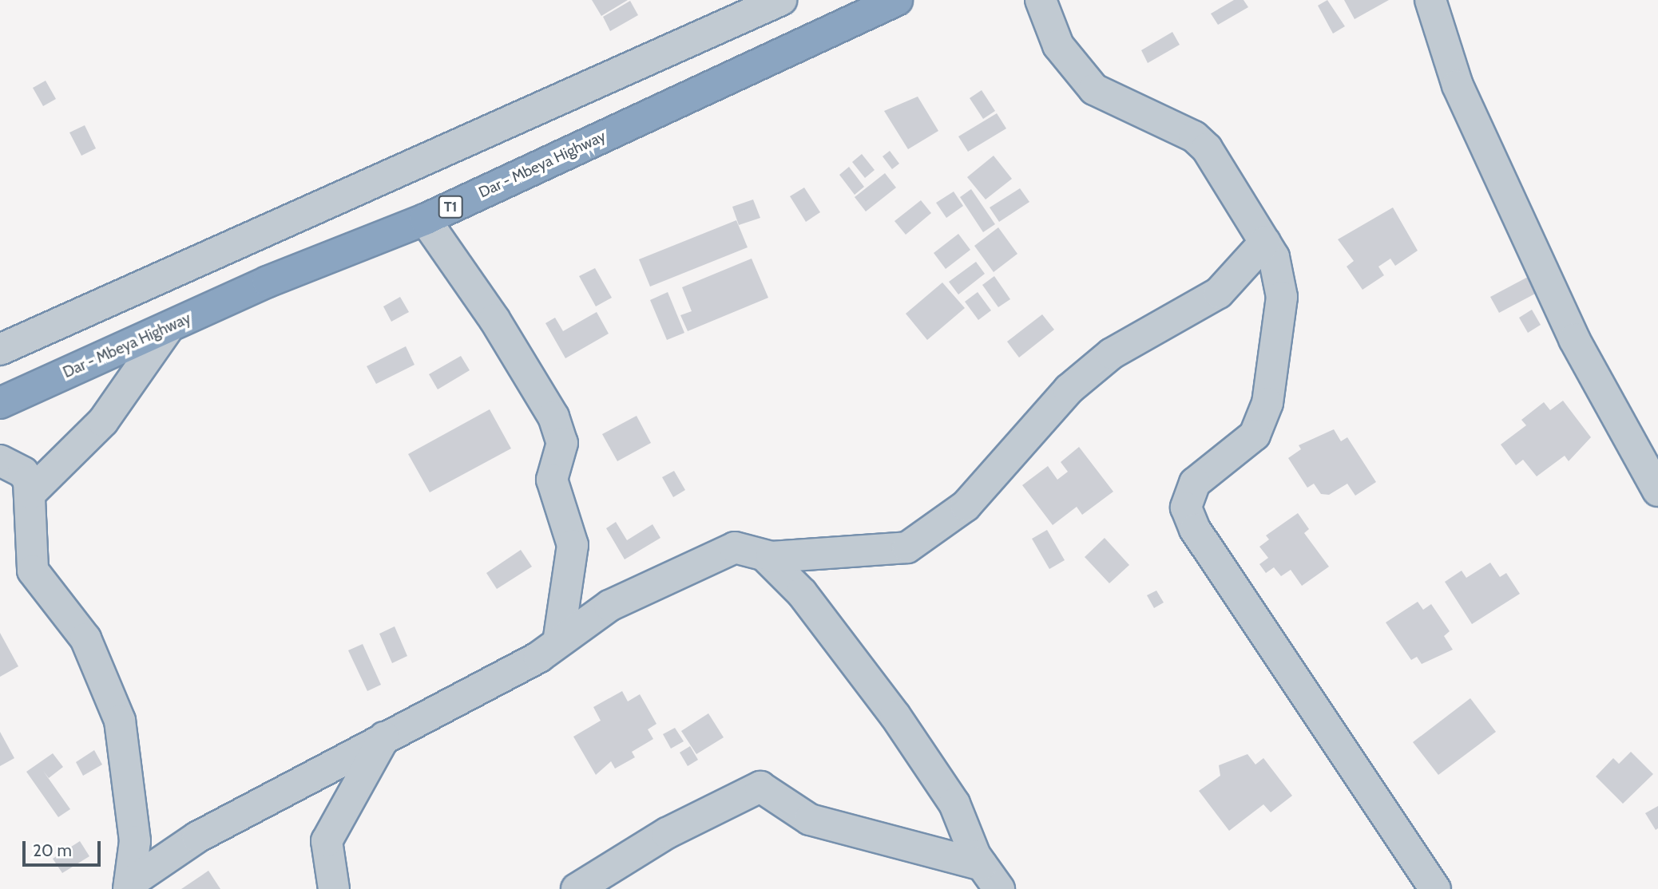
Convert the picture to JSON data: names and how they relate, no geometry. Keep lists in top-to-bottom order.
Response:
{
  "streets": {
    "highway": ["Dar - Mbeya Highway", "T1"]
  },
  "scale_bar": "20 m"
}
